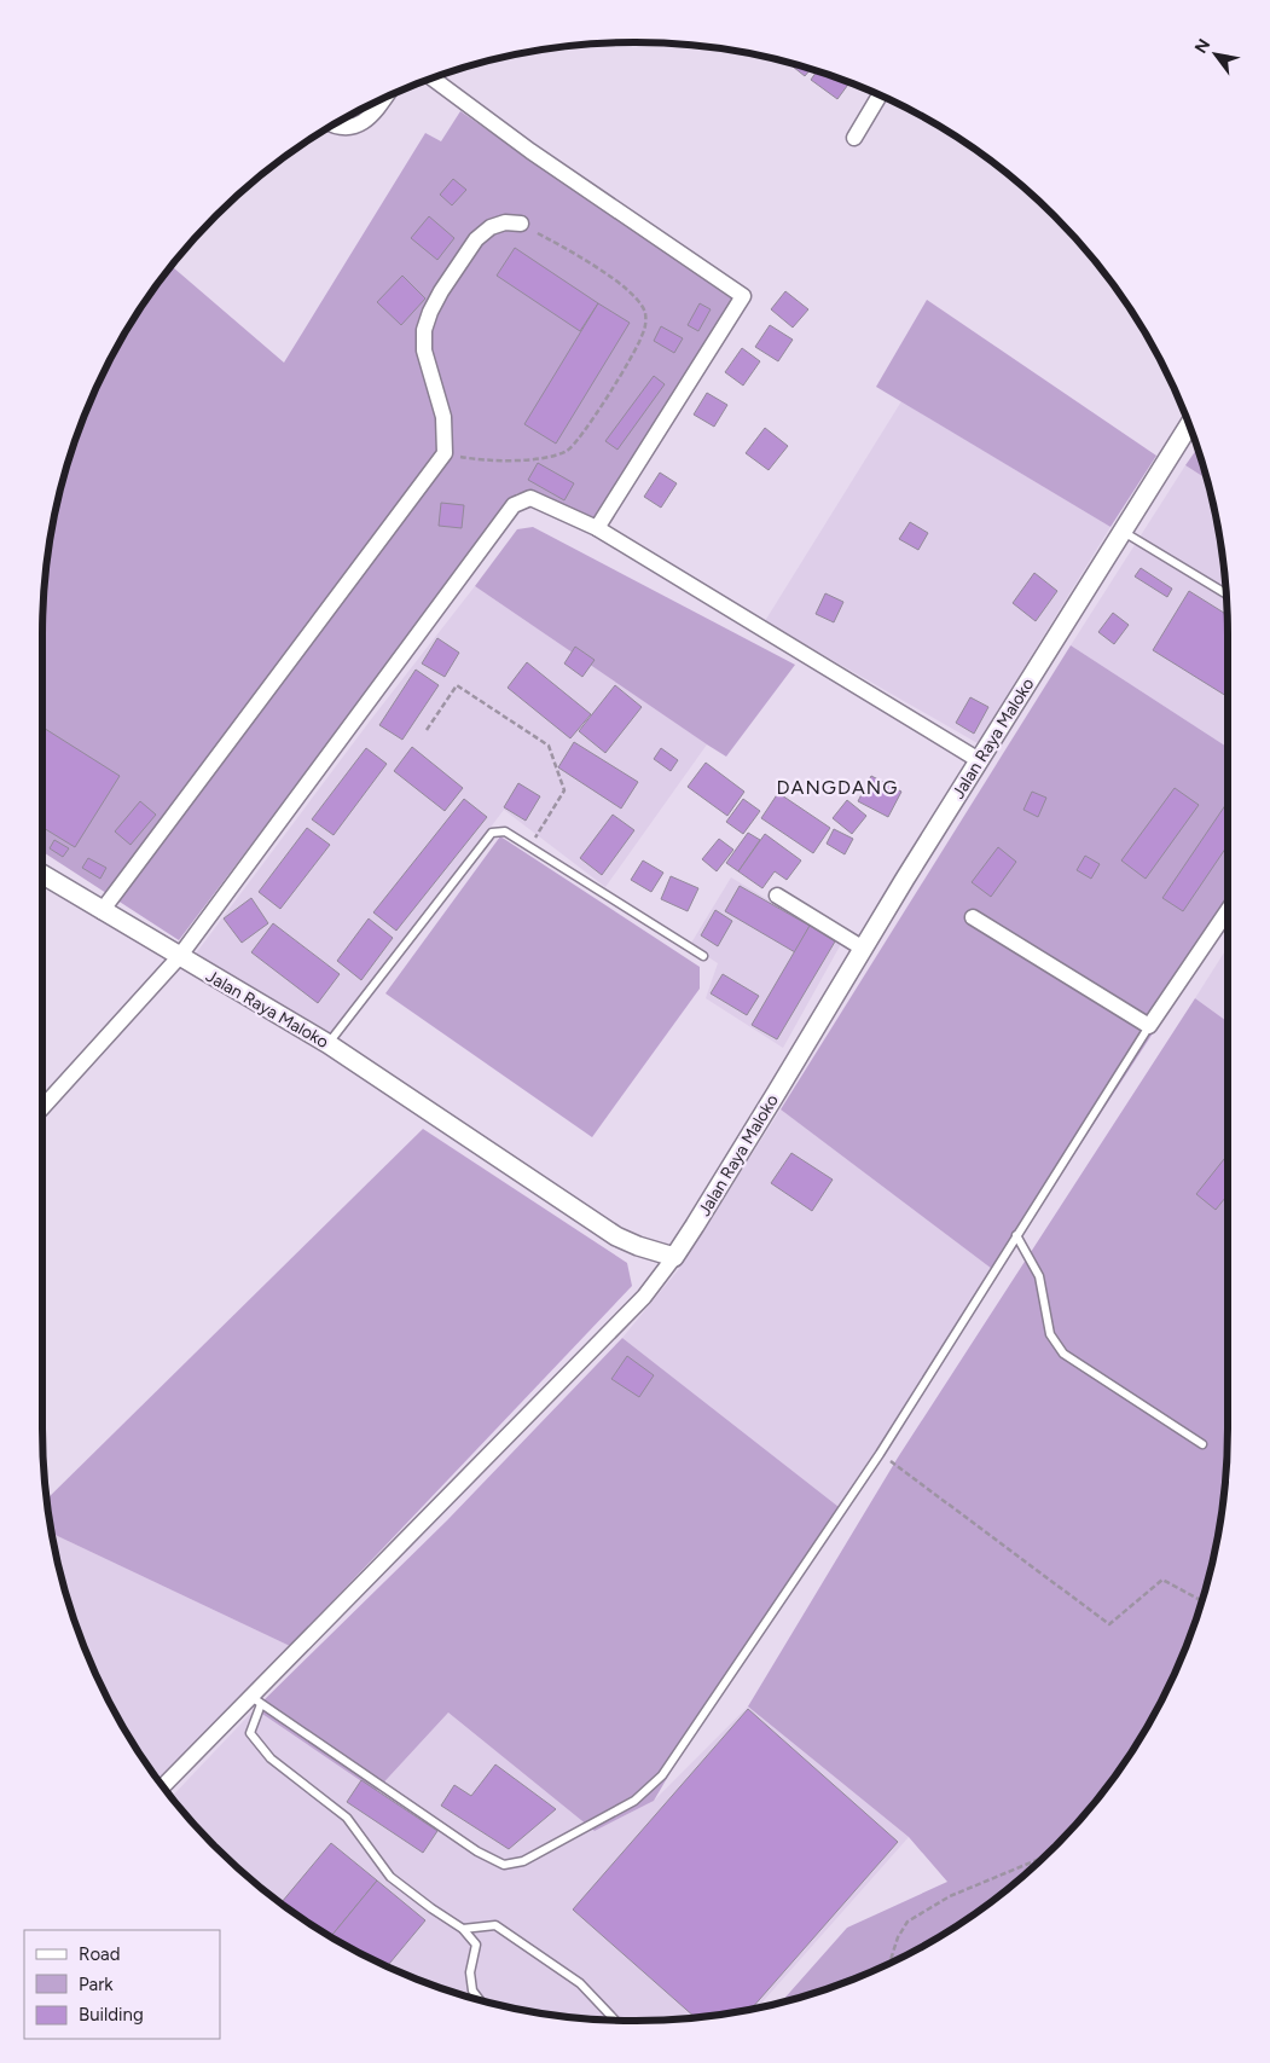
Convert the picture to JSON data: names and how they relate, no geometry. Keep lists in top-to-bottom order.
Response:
{
  "streets": {
    "street": ["Jalan Raya Maloko"]
  },
  "districts": ["DANGDANG"],
  "legend": ["Road", "Park", "Building"],
  "north": "top left"
}
